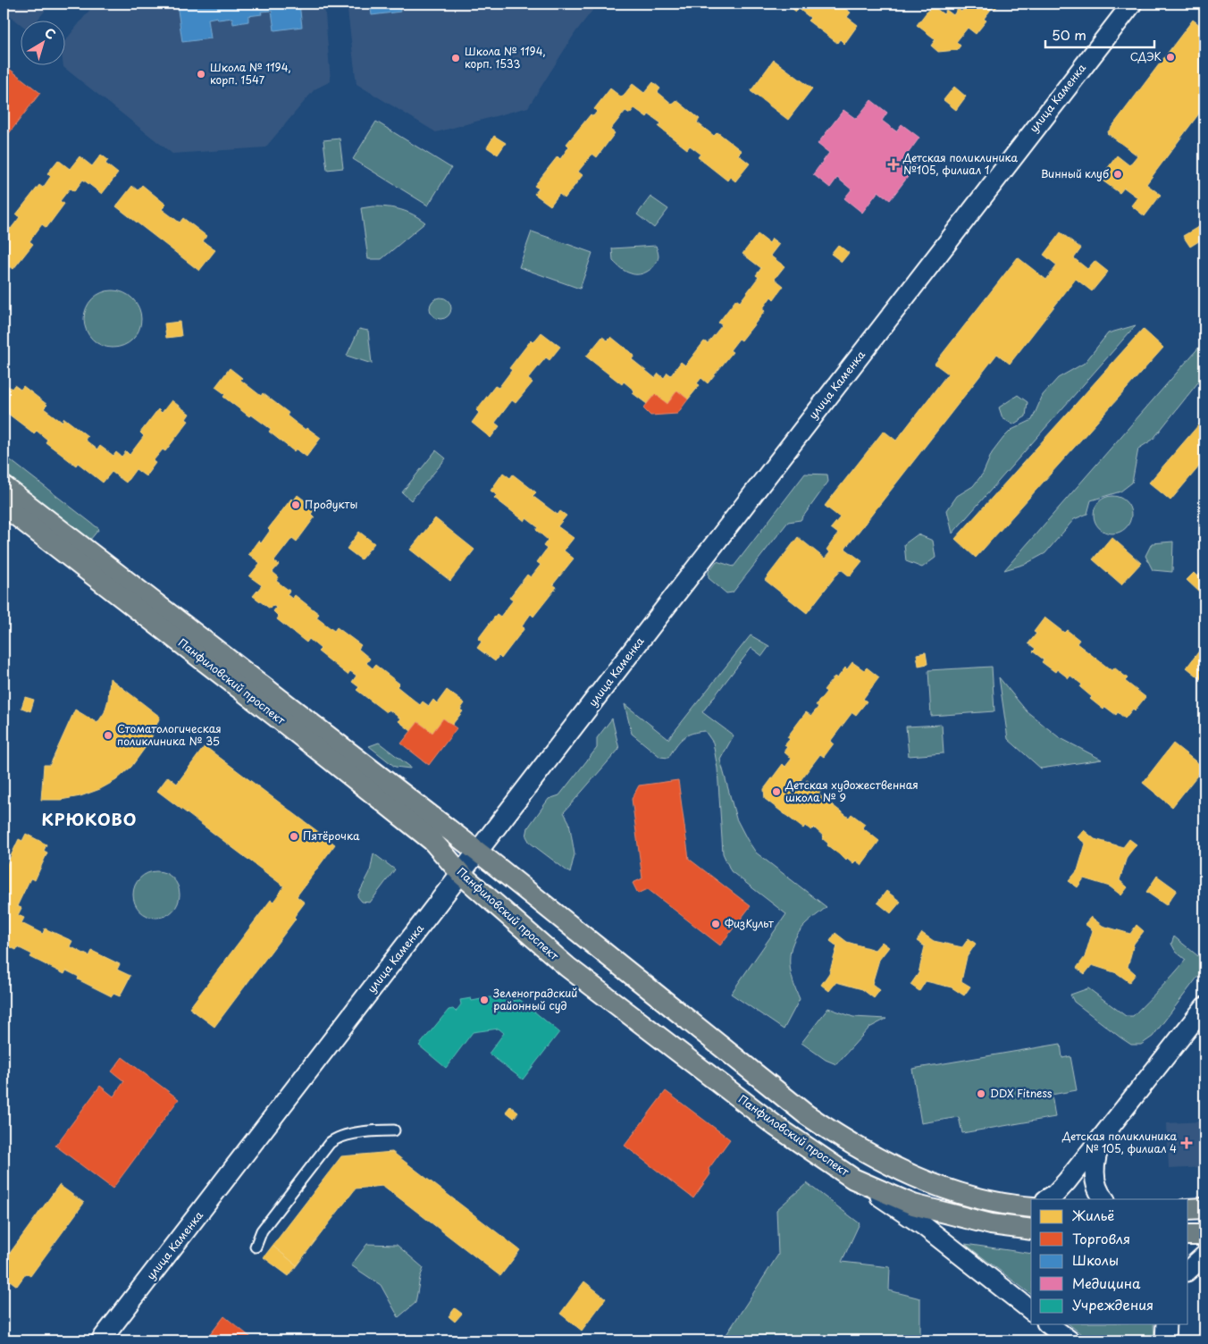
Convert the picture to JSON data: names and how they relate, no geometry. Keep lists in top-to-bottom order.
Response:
{
  "streets": {
    "main road": ["улица Каменка", "Панфиловский проспект"]
  },
  "crossings": [
    ["улица Каменка", "Панфиловский проспект"]
  ],
  "districts": ["КРЮКОВО"],
  "places": {
    "other": [
      "СДЭК",
      "Школа № 1194, корп. 1533",
      "Школа № 1194, корп. 1547",
      "Винный клуб",
      "Продукты",
      "Стоматологическая поликлиника № 35",
      "Детская художественная школа № 9",
      "Пятёрочка",
      "ФизКульт",
      "Зеленоградский районный суд",
      "DDX Fitness"
    ],
    "health": ["Детская поликлиника №105, филиал 1", "Детская поликлиника № 105, филиал 4"]
  },
  "legend": [
    "Жильё",
    "Торговля",
    "Школы",
    "Медицина",
    "Учреждения"
  ],
  "scale_bar": "50 m",
  "north": "top right"
}
